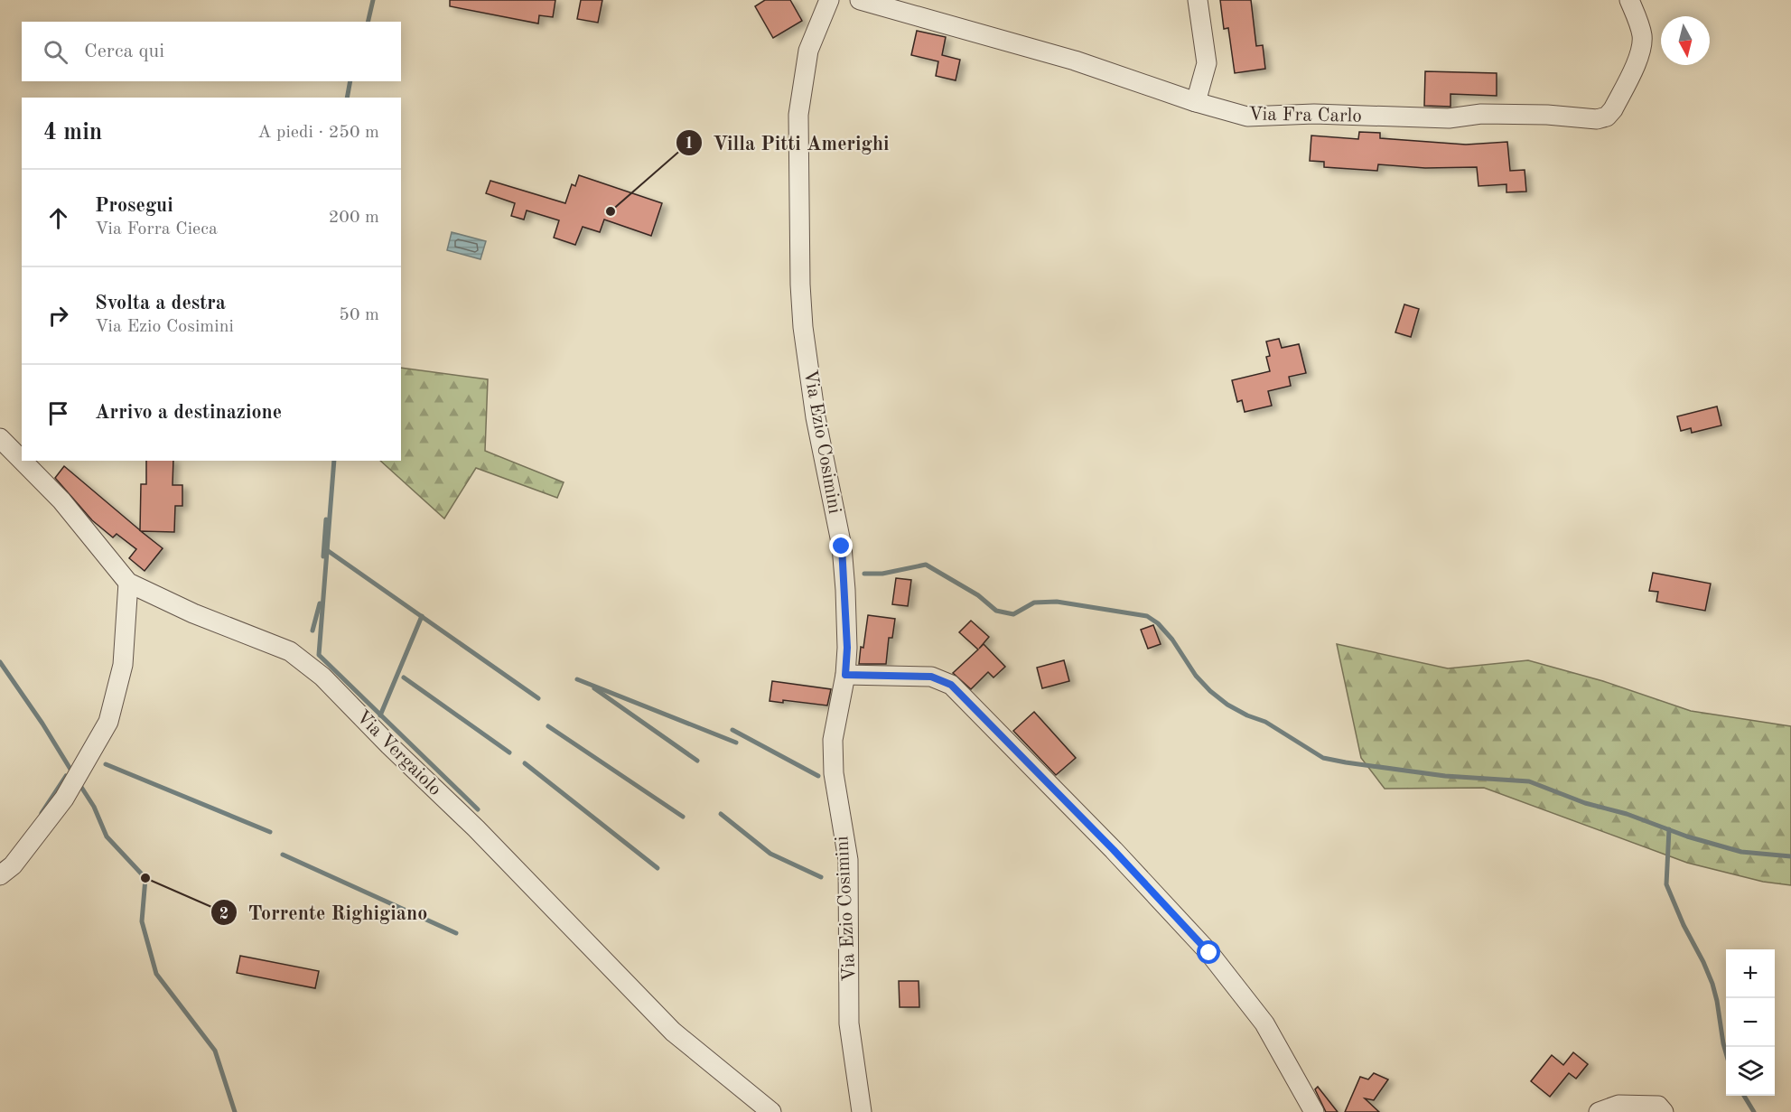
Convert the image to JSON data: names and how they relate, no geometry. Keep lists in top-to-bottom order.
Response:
{
  "streets": {
    "street": ["Via Fra Carlo", "Via Ezio Cosimini", "Via Vergaiolo"]
  },
  "places": ["Villa Pitti Amerighi", "Torrente Righigiano"],
  "north": "bottom",
  "page": {
    "search": "Cerca qui",
    "heading": ["4 min", "A piedi · 250 m"],
    "list": [
      ["Prosegui", "Via Forra Cieca", "200 m"],
      ["Svolta a destra", "Via Ezio Cosimini", "50 m"],
      "Arrivo a destinazione"
    ],
    "map_buttons": ["+", "−"]
  }
}
